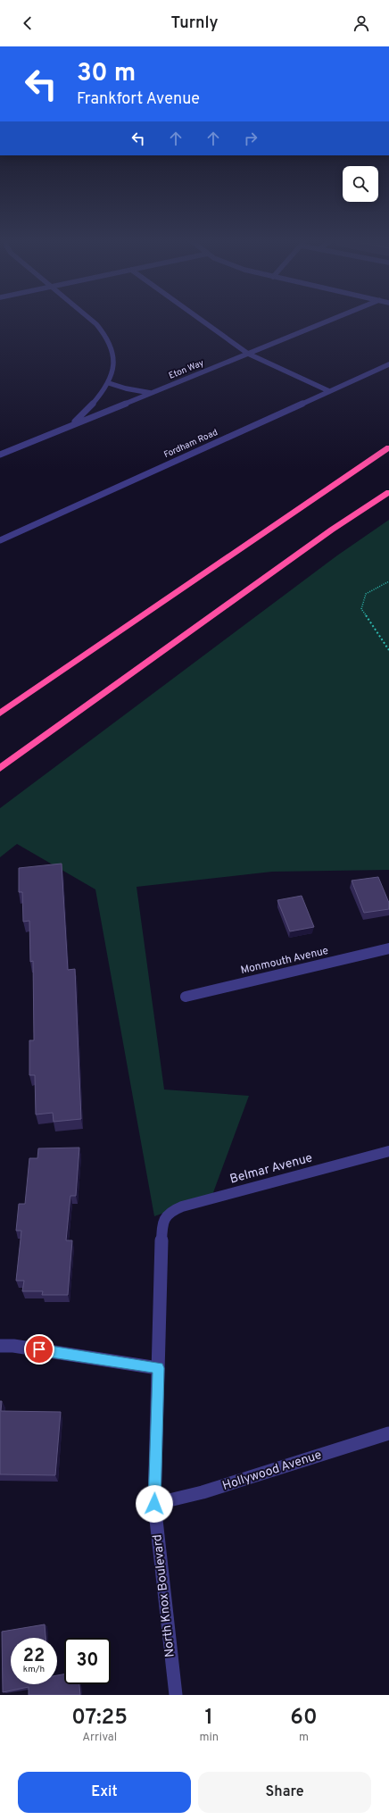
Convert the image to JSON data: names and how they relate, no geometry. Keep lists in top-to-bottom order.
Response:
{
  "streets": {
    "street": [
      "Eton Way",
      "Fordham Road",
      "Monmouth Avenue",
      "Belmar Avenue",
      "Hollywood Avenue",
      "North Knox Boulevard"
    ]
  },
  "crossings": [
    ["Belmar Avenue", "North Knox Boulevard"],
    ["Hollywood Avenue", "North Knox Boulevard"]
  ],
  "page": {
    "header": "Turnly",
    "turn": ["30 m", "Frankfort Avenue"],
    "speed": "22 km/h",
    "limit": "30",
    "eta": [
      "07:25",
      "Arrival",
      "1",
      "min",
      "60",
      "m"
    ],
    "buttons": ["Exit", "Share"]
  }
}
